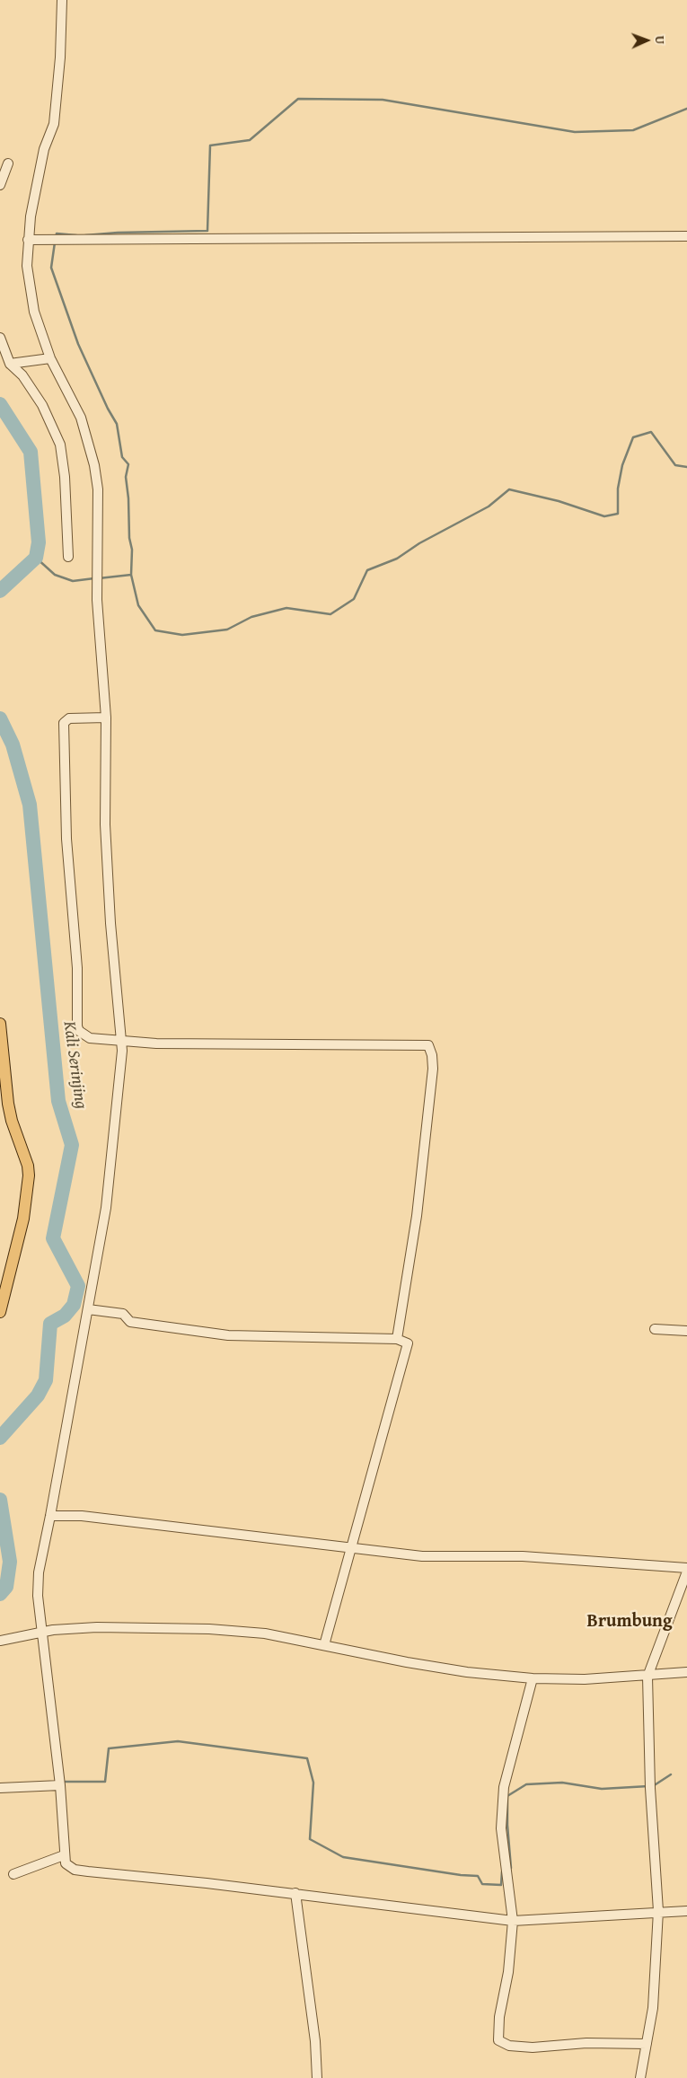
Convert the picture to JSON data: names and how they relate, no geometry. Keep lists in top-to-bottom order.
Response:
{
  "districts": ["Brumbung"],
  "water": ["Kali Serinjing"],
  "north": "right"
}
